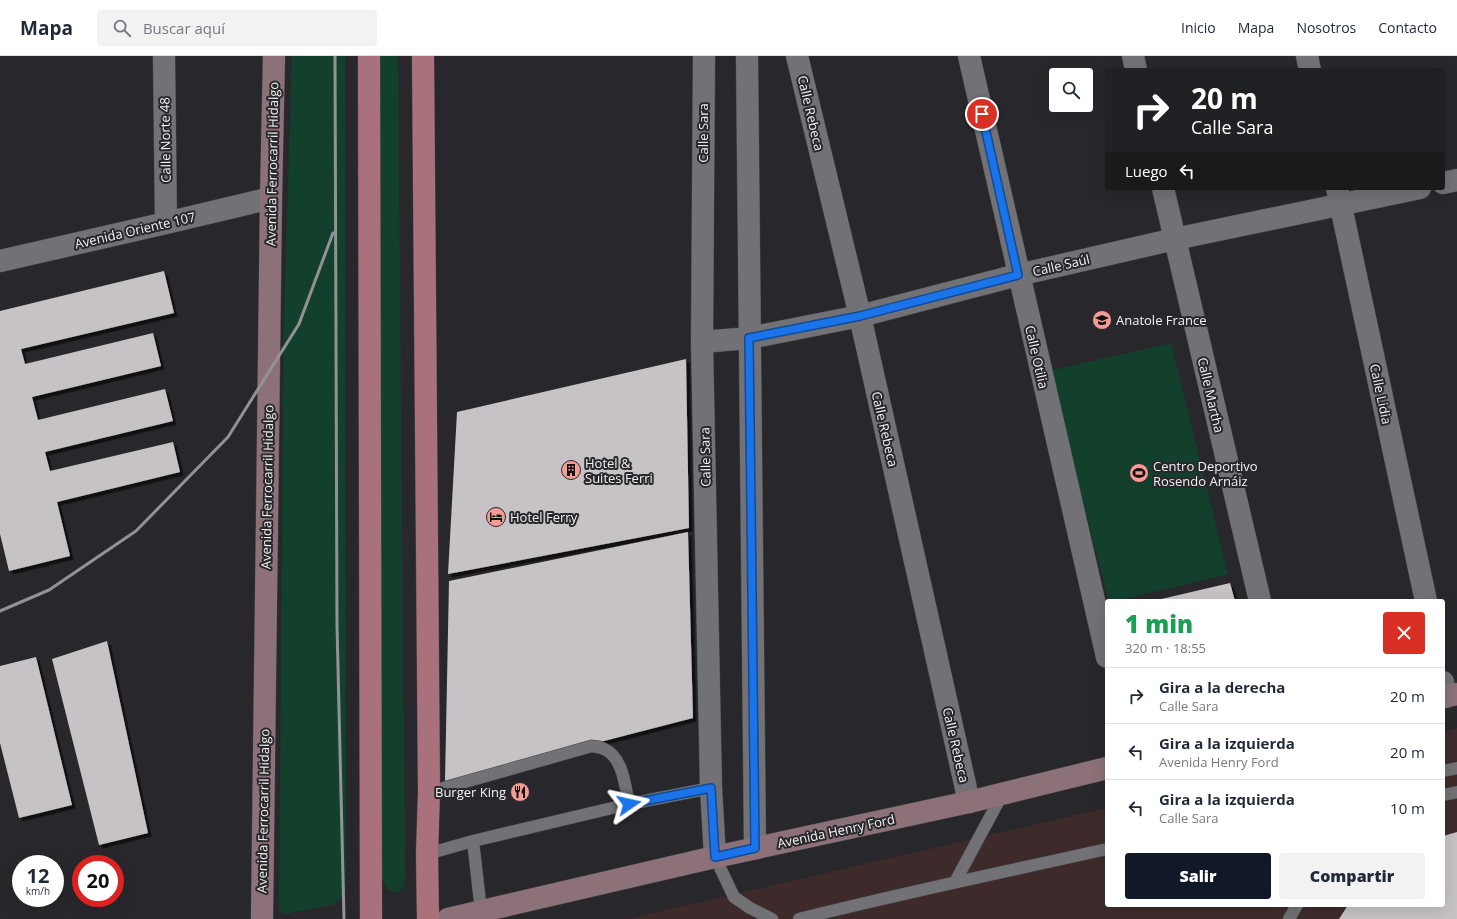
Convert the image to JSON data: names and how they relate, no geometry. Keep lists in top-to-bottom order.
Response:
{
  "streets": {
    "street": [
      "Calle Rebeca",
      "Calle Sara",
      "Calle Norte 48",
      "Avenida Ferrocarril Hidalgo",
      "Avenida Oriente 107",
      "Calle Saúl",
      "Calle Otilia",
      "Calle Lidia",
      "Calle Martha",
      "Avenida Henry Ford"
    ]
  },
  "crossings": [
    ["Calle Rebeca", "Calle Saúl"],
    ["Calle Rebeca", "Avenida Henry Ford"],
    ["Calle Sara", "Calle Saúl"],
    ["Calle Sara", "Avenida Henry Ford"],
    ["Calle Norte 48", "Avenida Oriente 107"],
    ["Avenida Ferrocarril Hidalgo", "Avenida Oriente 107"],
    ["Calle Saúl", "Calle Otilia"],
    ["Calle Saúl", "Calle Lidia"],
    ["Calle Saúl", "Calle Martha"]
  ],
  "places": {
    "school or university": ["Anatole France"],
    "building": ["Hotel & Suites Ferri"],
    "sports": ["Centro Deportivo Rosendo Arnáiz"],
    "hotel": ["Hotel Ferry"],
    "restaurant": ["Burger King"]
  },
  "page": {
    "header": "Mapa",
    "search": "Buscar aquí",
    "nav": [
      "Inicio",
      "Mapa",
      "Nosotros",
      "Contacto"
    ],
    "turn": ["20 m", "Calle Sara"],
    "then": "Luego",
    "heading": ["1 min", "320 m · 18:55"],
    "list": [
      {
        "name": "Gira a la derecha",
        "note": "Calle Sara",
        "value": "20 m"
      },
      {
        "name": "Gira a la izquierda",
        "note": "Avenida Henry Ford",
        "value": "20 m"
      },
      {
        "name": "Gira a la izquierda",
        "note": "Calle Sara",
        "value": "10 m"
      }
    ],
    "buttons": ["Salir", "Compartir"],
    "speed": "12 km/h",
    "limit": "20"
  }
}
